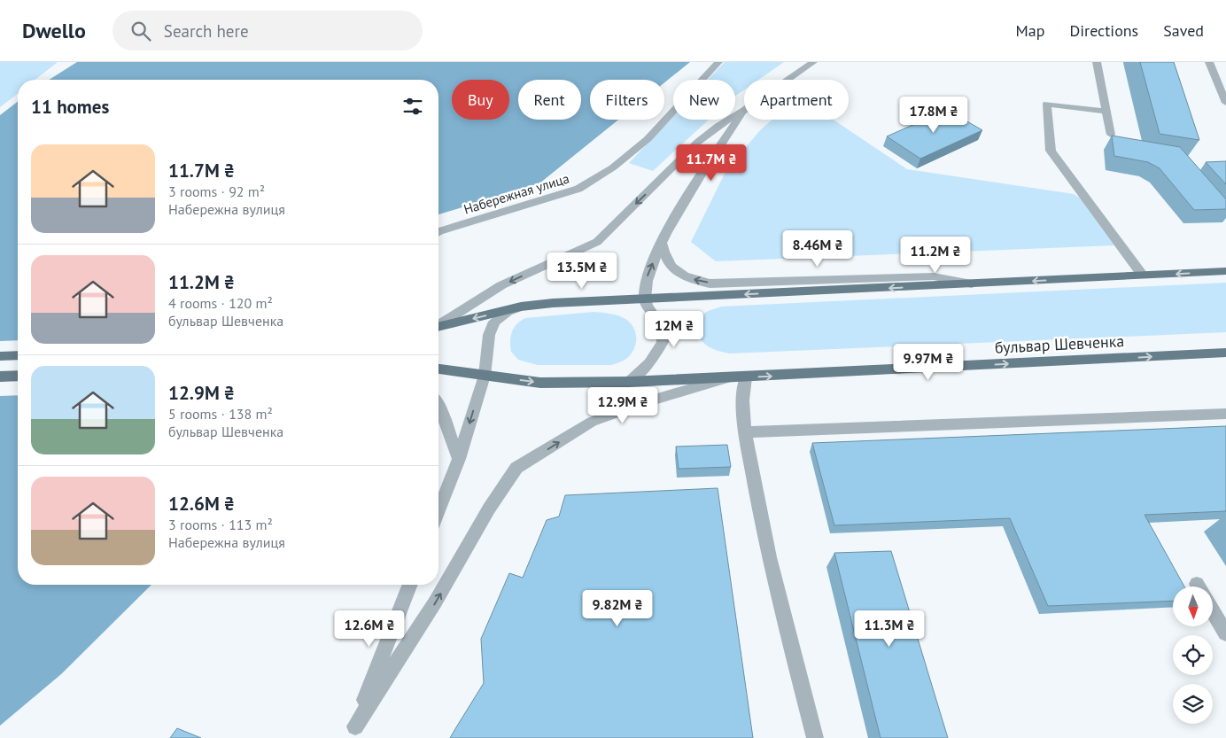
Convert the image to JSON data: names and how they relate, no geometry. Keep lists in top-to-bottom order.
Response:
{
  "streets": {
    "main road": ["бульвар Шевченка"],
    "street": ["Набережная улица"]
  },
  "north": "bottom",
  "page": {
    "header": "Dwello",
    "search": "Search here",
    "nav": ["Map", "Directions", "Saved"],
    "chip": [
      "Buy",
      "Rent",
      "Filters",
      "New",
      "Apartment"
    ],
    "heading": "11 homes",
    "price": [
      "17.8M ₴",
      "11.7M ₴",
      "8.46M ₴",
      "11.2M ₴",
      "13.5M ₴",
      "12M ₴",
      "9.97M ₴",
      "12.9M ₴",
      "9.82M ₴",
      "12.6M ₴",
      "11.3M ₴"
    ],
    "list": [
      {
        "name": "11.7M ₴",
        "note": "3 rooms · 92 m² · Набережна вулиця"
      },
      {
        "name": "11.2M ₴",
        "note": "4 rooms · 120 m² · бульвар Шевченка"
      },
      {
        "name": "12.9M ₴",
        "note": "5 rooms · 138 m² · бульвар Шевченка"
      },
      {
        "name": "12.6M ₴",
        "note": "3 rooms · 113 m² · Набережна вулиця"
      }
    ]
  }
}
